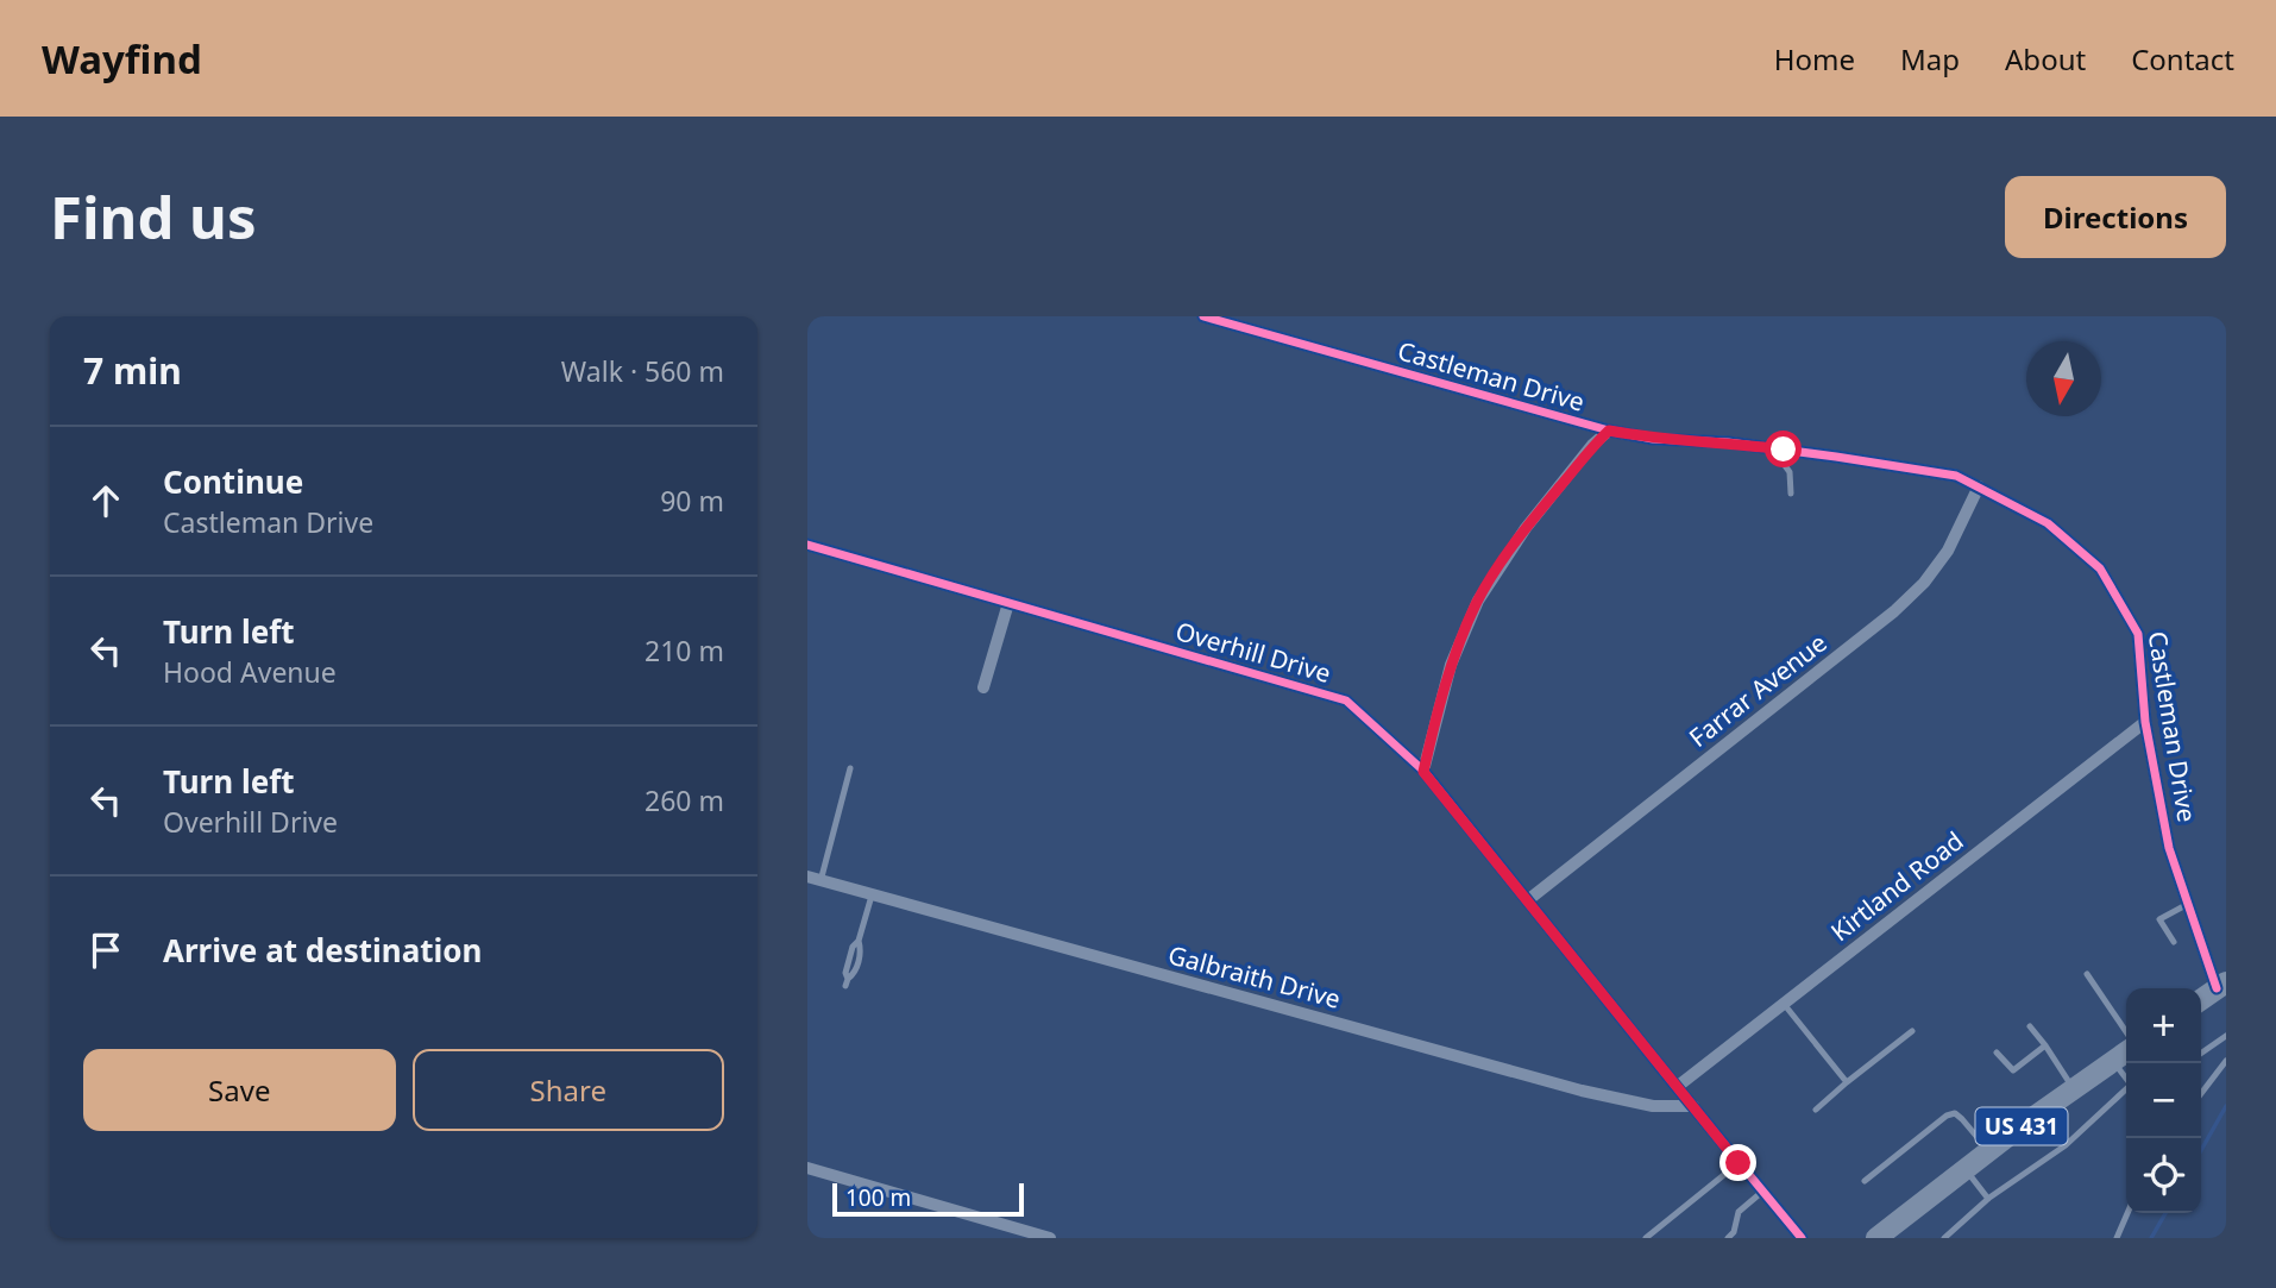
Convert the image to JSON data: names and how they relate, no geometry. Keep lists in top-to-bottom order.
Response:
{
  "streets": {
    "main road": ["US 431"],
    "street": [
      "Castleman Drive",
      "Overhill Drive",
      "Farrar Avenue",
      "Kirtland Road",
      "Galbraith Drive"
    ]
  },
  "crossings": [
    ["Castleman Drive", "Farrar Avenue"],
    ["Castleman Drive", "Kirtland Road"],
    ["Overhill Drive", "Farrar Avenue"],
    ["Overhill Drive", "Kirtland Road"],
    ["Overhill Drive", "Galbraith Drive"]
  ],
  "scale_bar": "100 m",
  "north": "bottom",
  "page": {
    "header": "Wayfind",
    "nav": [
      "Home",
      "Map",
      "About",
      "Contact"
    ],
    "buttons": [
      "Directions",
      ["Save", "Share"]
    ],
    "title": "Find us",
    "heading": ["7 min", "Walk · 560 m"],
    "list": [
      ["Continue", "Castleman Drive", "90 m"],
      ["Turn left", "Hood Avenue", "210 m"],
      ["Turn left", "Overhill Drive", "260 m"],
      "Arrive at destination"
    ],
    "map_buttons": ["+", "−"],
    "scale": "100 m"
  }
}
